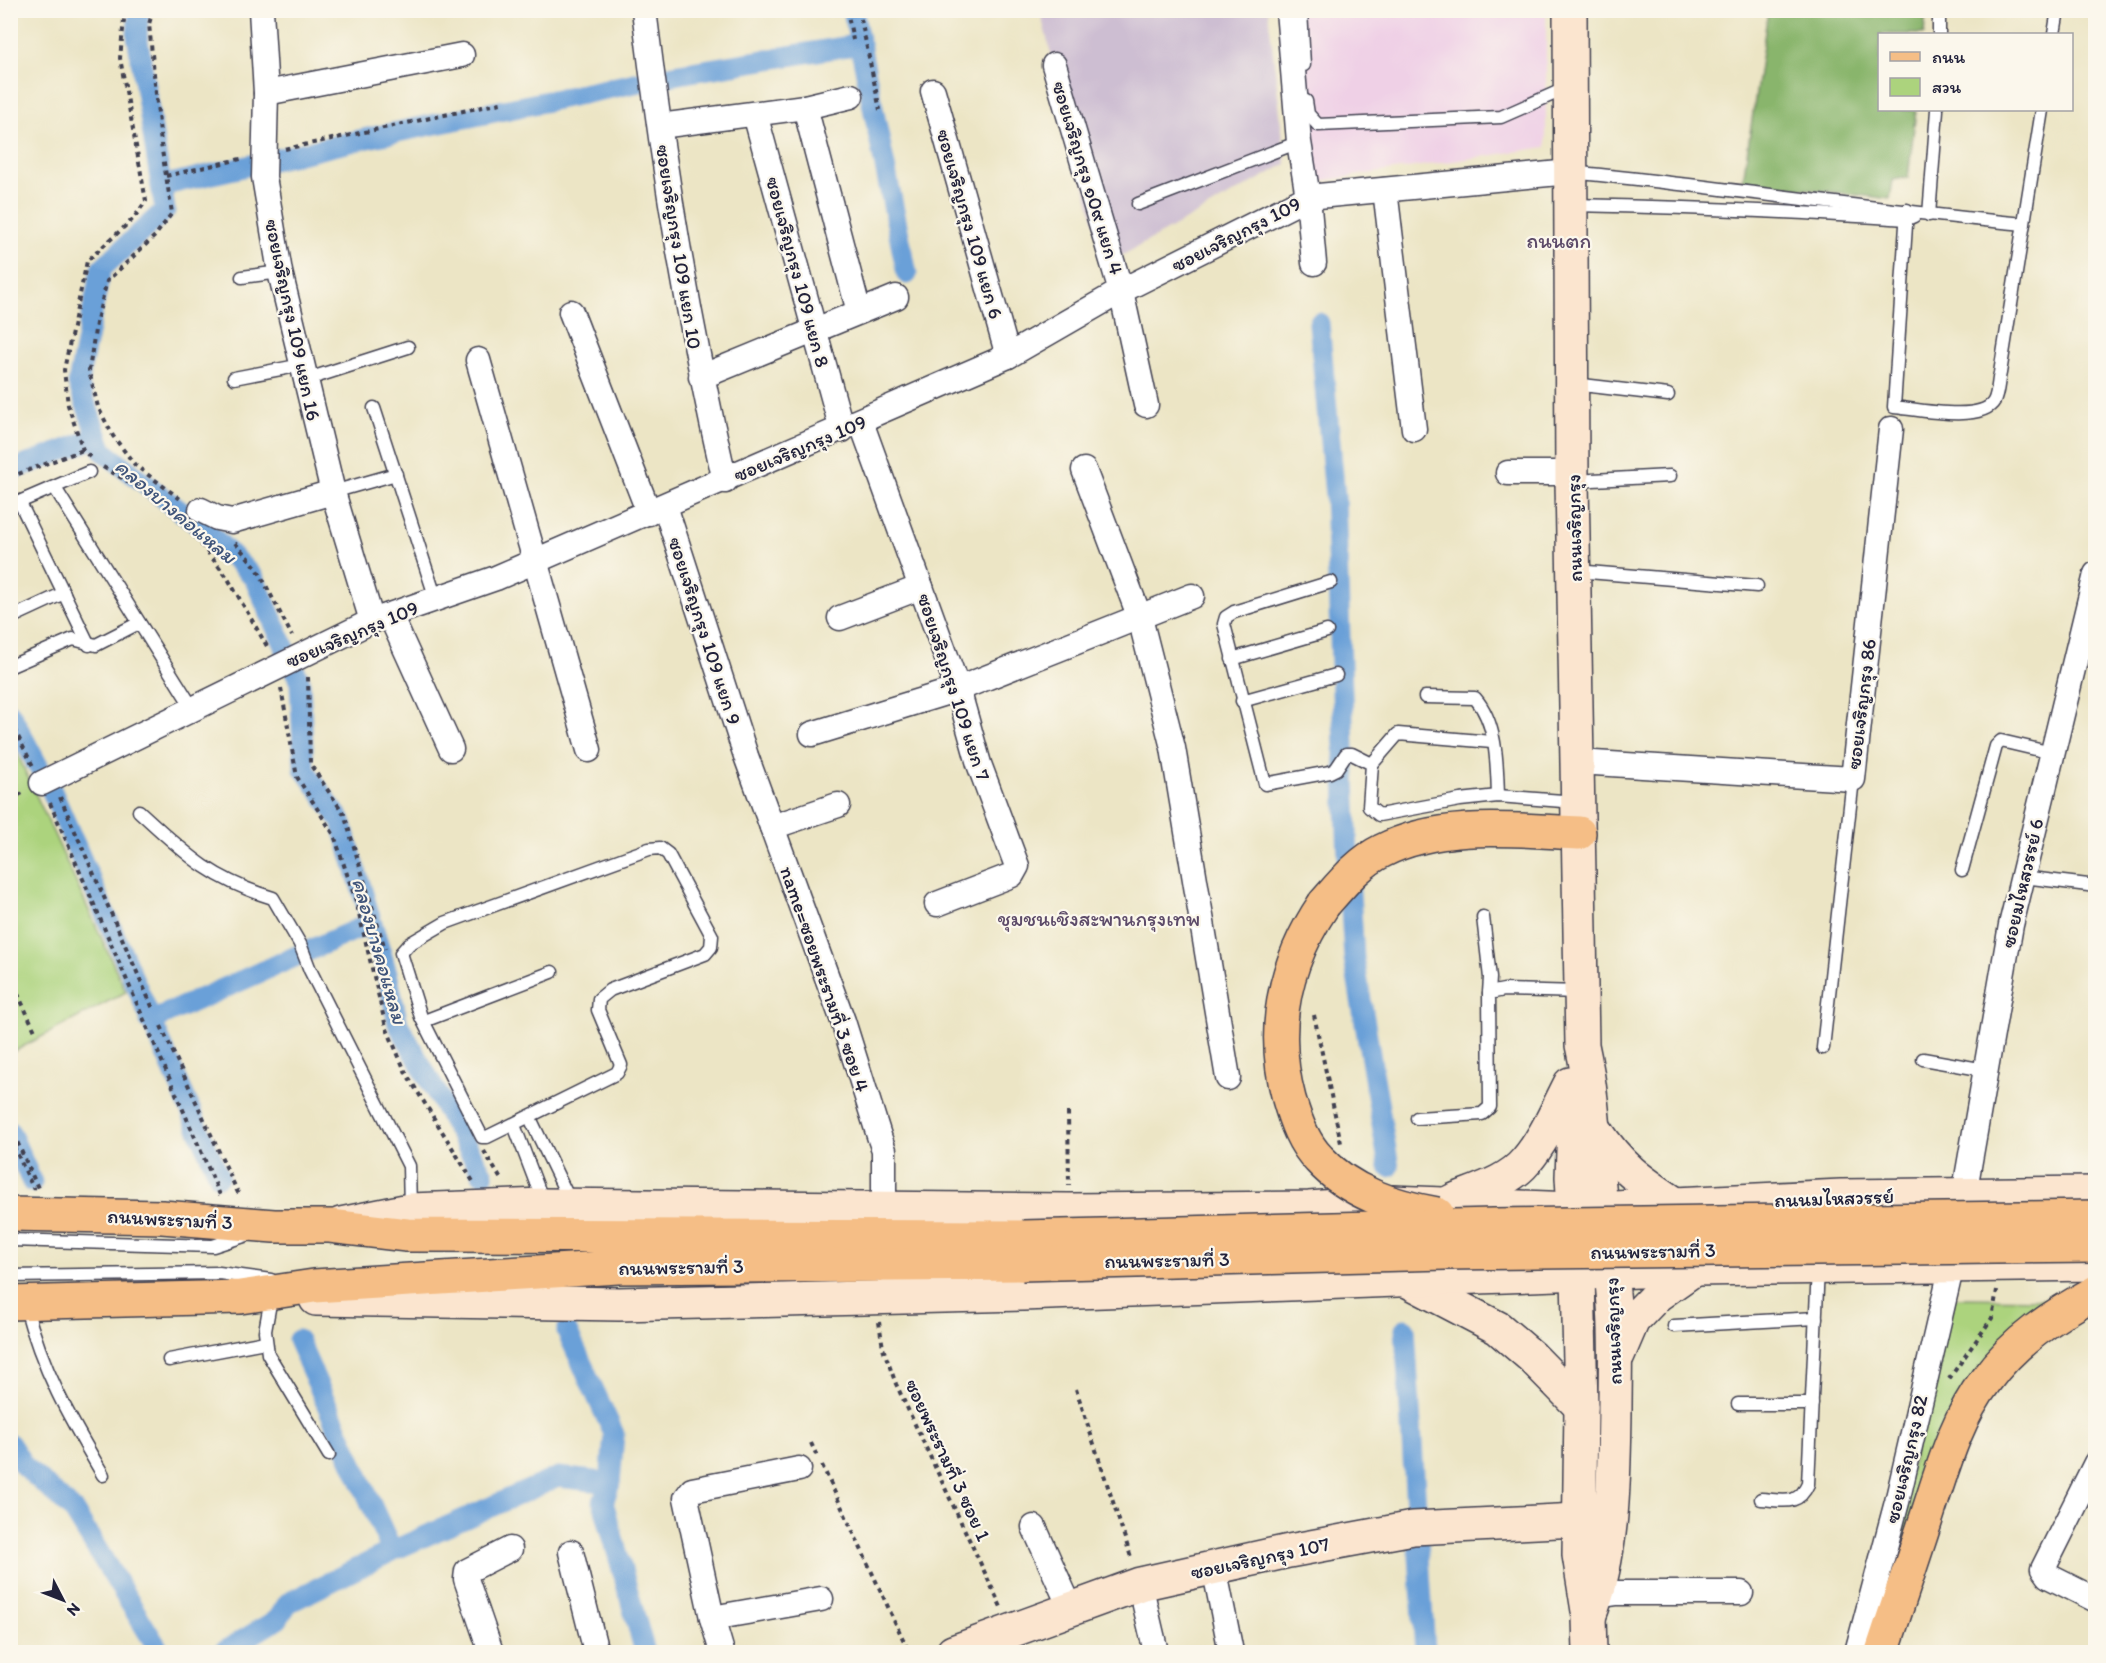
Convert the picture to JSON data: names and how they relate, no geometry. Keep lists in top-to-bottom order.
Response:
{
  "streets": {
    "main road": [
      "ถนนเจริญกรุง",
      "ถนนมไหสวรรย์",
      "ถนนพระรามที่ 3",
      "ซอยเจริญกรุง 107"
    ],
    "street": [
      "ซอยเจริญกรุง ๑0๙ แยก 4",
      "ซอยเจริญกรุง 109 แยก 6",
      "ซอยเจริญกรุง 109",
      "ซอยเจริญกรุง 109 แยก 10",
      "ซอยเจริญกรุง 109 แยก 8",
      "ซอยเจริญกรุง 109 แยก 16",
      "ซอยเจริญกรุง 109 แยก 9",
      "ซอยเจริญกรุง 109 แยก 7",
      "ซอยเจริญกรุง 86",
      "ซอยมไหสวรรย์ 6",
      "name=ซอยพระรามที่ 3 ซอย 4",
      "ซอยเจริญกรุง 82"
    ],
    "path": ["ซอยพระรามที่ 3 ซอย 1"]
  },
  "crossings": [
    ["ซอยเจริญกรุง ๑0๙ แยก 4", "ซอยเจริญกรุง 109"],
    ["ซอยเจริญกรุง 109 แยก 6", "ซอยเจริญกรุง 109"],
    ["ซอยเจริญกรุง 109", "ซอยเจริญกรุง 109 แยก 10"],
    ["ซอยเจริญกรุง 109", "ซอยเจริญกรุง 109 แยก 8"],
    ["ซอยเจริญกรุง 109", "ซอยเจริญกรุง 109 แยก 16"],
    ["ซอยเจริญกรุง 109", "ถนนเจริญกรุง"],
    ["ซอยเจริญกรุง 109", "ซอยเจริญกรุง 109 แยก 9"],
    ["ซอยเจริญกรุง 109", "ซอยเจริญกรุง 109 แยก 7"],
    ["ซอยเจริญกรุง 109 แยก 8", "ซอยเจริญกรุง 109 แยก 7"],
    ["ถนนเจริญกรุง", "ซอยเจริญกรุง 86"],
    ["ถนนเจริญกรุง", "ถนนมไหสวรรย์"],
    ["ถนนเจริญกรุง", "ถนนพระรามที่ 3"],
    ["ถนนเจริญกรุง", "ซอยเจริญกรุง 107"],
    ["ซอยเจริญกรุง 109 แยก 9", "name=ซอยพระรามที่ 3 ซอย 4"],
    ["ซอยมไหสวรรย์ 6", "ถนนมไหสวรรย์"],
    ["name=ซอยพระรามที่ 3 ซอย 4", "ถนนพระรามที่ 3"],
    ["ถนนมไหสวรรย์", "ถนนพระรามที่ 3"],
    ["ถนนพระรามที่ 3", "ซอยพระรามที่ 3 ซอย 1"],
    ["ซอยพระรามที่ 3 ซอย 1", "ซอยเจริญกรุง 107"]
  ],
  "districts": ["ถนนตก", "ชุมชนเชิงสะพานกรุงเทพ"],
  "water": ["คลองบางคอแหลม"],
  "legend": ["ถนน", "สวน"],
  "north": "bottom right"
}
